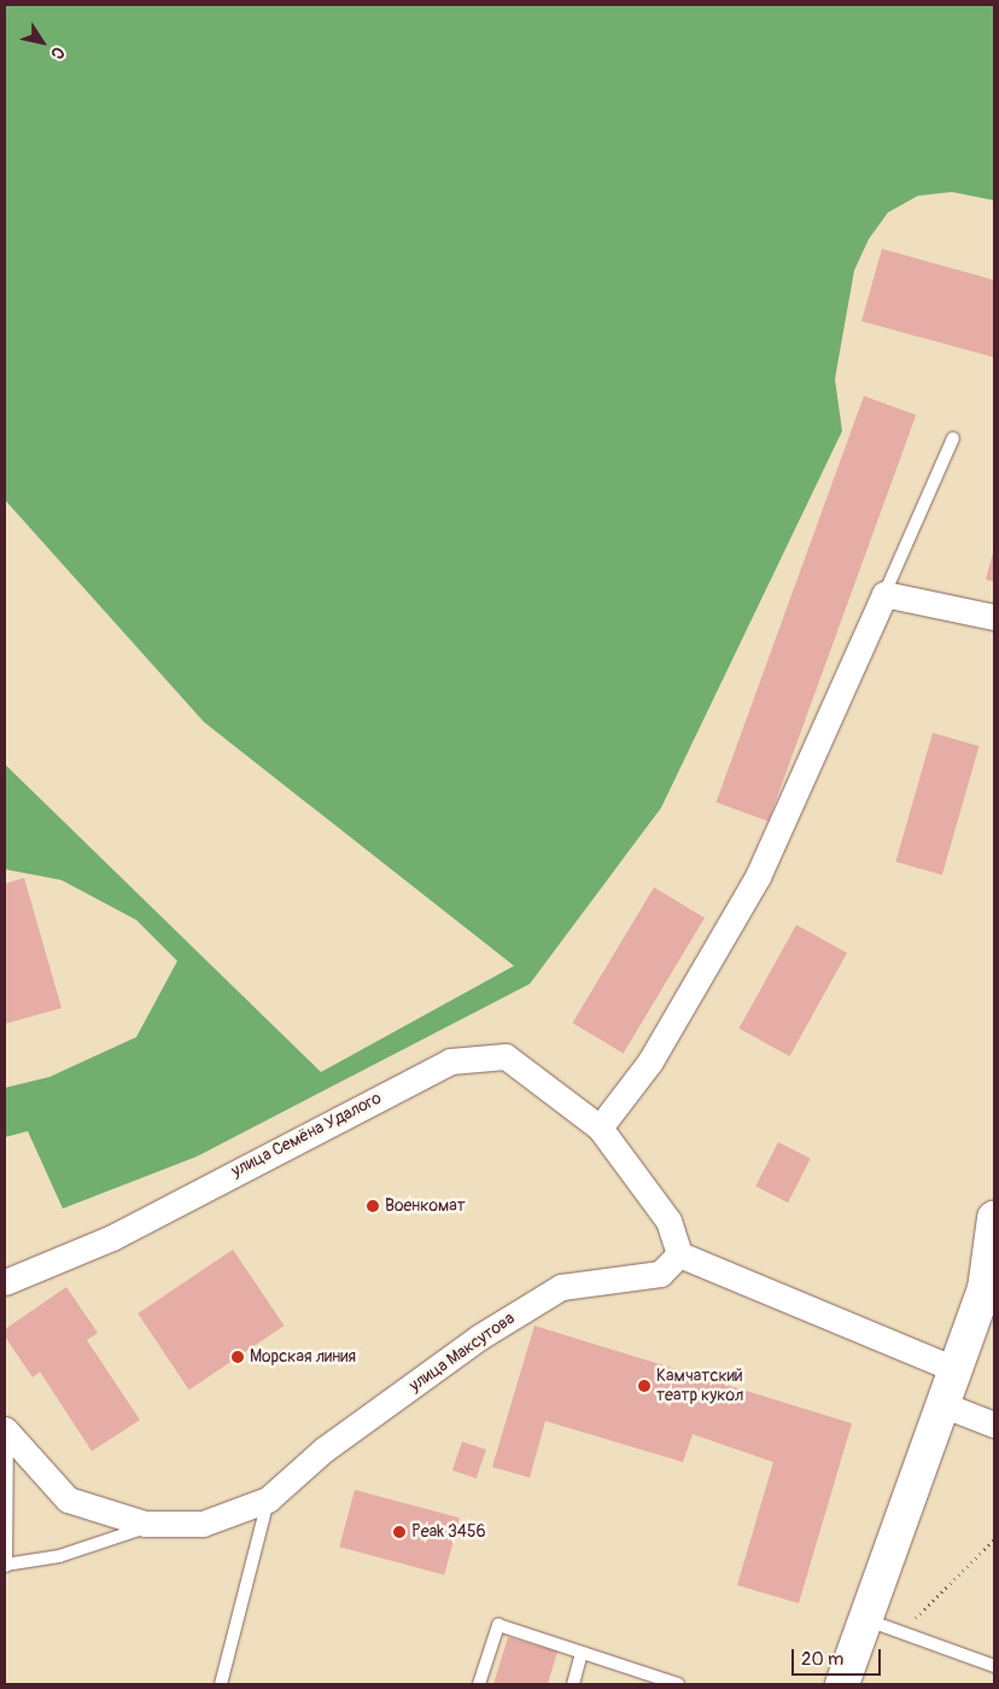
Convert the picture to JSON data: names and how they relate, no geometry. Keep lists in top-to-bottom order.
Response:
{
  "streets": {
    "street": ["улица Семёна Удалого", "улица Максутова"]
  },
  "places": [
    "Военкомат",
    "Морская линия",
    "Камчатский театр кукол",
    "Peak 3456"
  ],
  "scale_bar": "20 m",
  "north": "bottom right"
}
